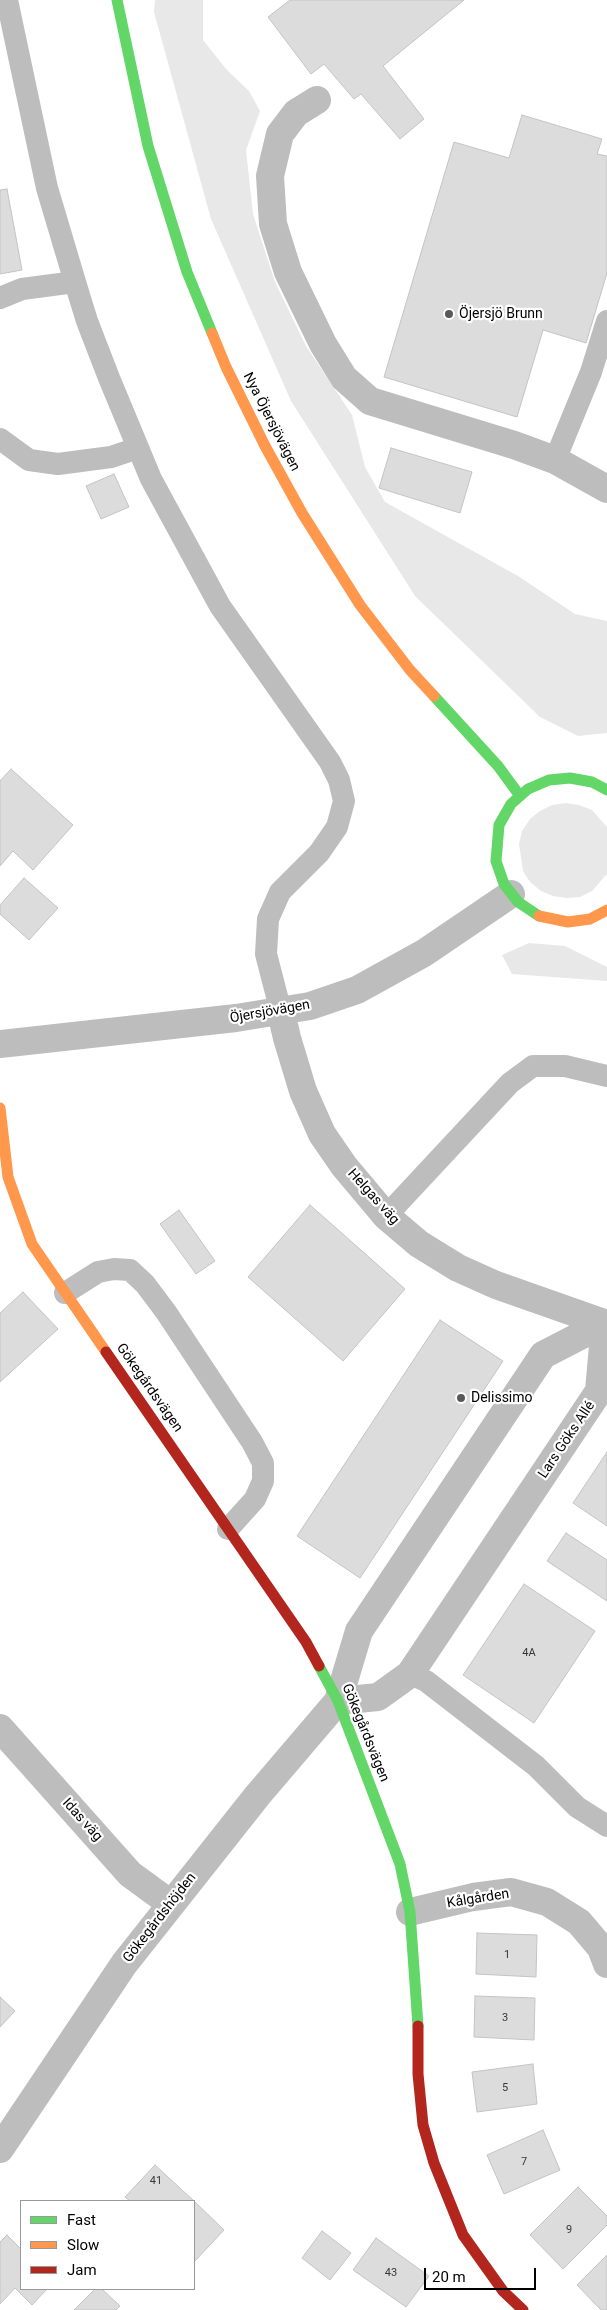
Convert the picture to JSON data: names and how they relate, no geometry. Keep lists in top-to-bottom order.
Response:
{
  "streets": {
    "street": [
      "Nya Öjersjövägen",
      "Öjersjövägen",
      "Helgas väg",
      "Gökegårdsvägen",
      "Lars Göks Allé",
      "Idas väg",
      "Kålgården",
      "Gökegårdshöjden"
    ]
  },
  "crossings": [
    ["Öjersjövägen", "Helgas väg"],
    ["Helgas väg", "Lars Göks Allé"],
    ["Gökegårdsvägen", "Lars Göks Allé"],
    ["Gökegårdsvägen", "Kålgården"],
    ["Gökegårdsvägen", "Gökegårdshöjden"],
    ["Lars Göks Allé", "Gökegårdshöjden"],
    ["Idas väg", "Gökegårdshöjden"]
  ],
  "places": ["Öjersjö Brunn", "Delissimo"],
  "house_numbers": [
    "4A",
    "1",
    "3",
    "5",
    "7",
    "41",
    "9",
    "43"
  ],
  "legend": ["Fast", "Slow", "Jam"],
  "scale_bar": "20 m"
}
